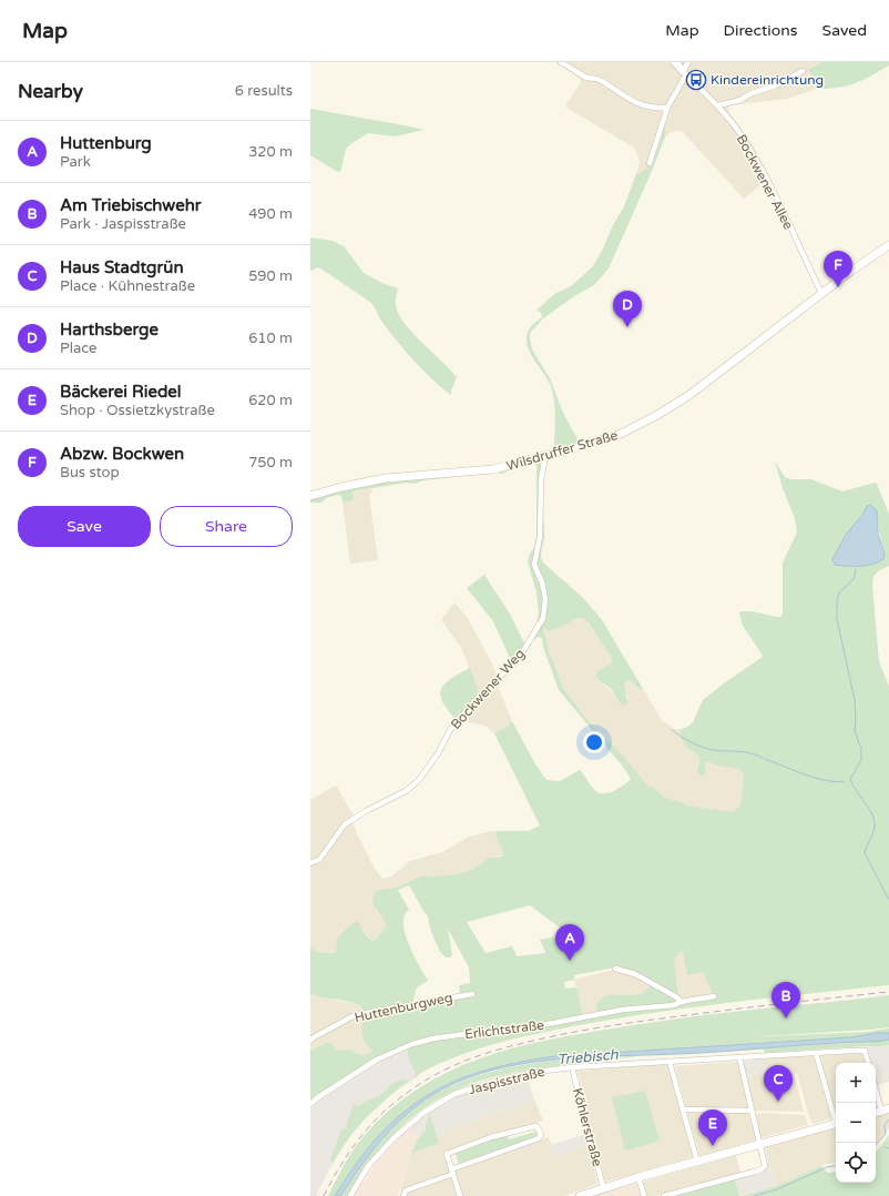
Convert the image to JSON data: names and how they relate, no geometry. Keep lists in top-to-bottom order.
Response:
{
  "streets": {
    "main road": ["Bockwener Allee", "Wilsdruffer Straße"],
    "street": [
      "Bockwener Weg",
      "Huttenburgweg",
      "Erlichtstraße",
      "Jaspisstraße",
      "Köhlerstraße"
    ]
  },
  "crossings": [
    ["Bockwener Allee", "Wilsdruffer Straße"],
    ["Wilsdruffer Straße", "Bockwener Weg"],
    ["Jaspisstraße", "Köhlerstraße"]
  ],
  "water": ["Triebisch"],
  "places": {
    "bus stop": ["Kindereinrichtung"]
  },
  "page": {
    "header": "Map",
    "nav": ["Map", "Directions", "Saved"],
    "heading": ["Nearby", "6 results"],
    "list": [
      {
        "mark": "A",
        "name": "Huttenburg",
        "note": "Park",
        "value": "320 m"
      },
      {
        "mark": "B",
        "name": "Am Triebischwehr",
        "note": "Park · Jaspisstraße",
        "value": "490 m"
      },
      {
        "mark": "C",
        "name": "Haus Stadtgrün",
        "note": "Place · Kühnestraße",
        "value": "590 m"
      },
      {
        "mark": "D",
        "name": "Harthsberge",
        "note": "Place",
        "value": "610 m"
      },
      {
        "mark": "E",
        "name": "Bäckerei Riedel",
        "note": "Shop · Ossietzkystraße",
        "value": "620 m"
      },
      {
        "mark": "F",
        "name": "Abzw. Bockwen",
        "note": "Bus stop",
        "value": "750 m"
      }
    ],
    "pins": [
      "F",
      "D",
      "A",
      "B",
      "C",
      "E"
    ],
    "buttons": ["Save", "Share"],
    "map_buttons": ["+", "−"]
  }
}
